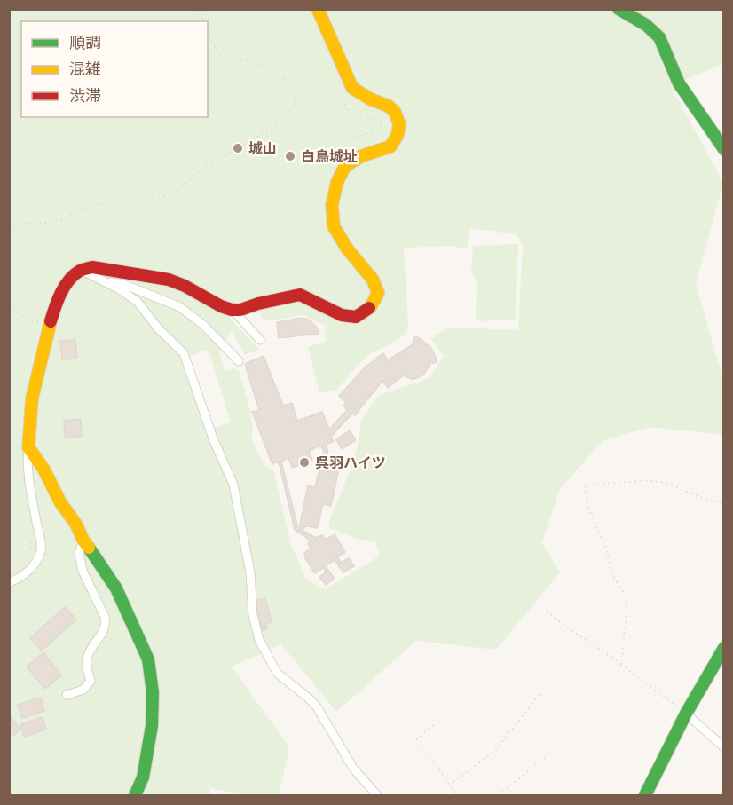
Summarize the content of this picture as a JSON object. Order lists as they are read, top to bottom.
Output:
{
  "places": ["城山", "白鳥城址", "呉羽ハイツ"],
  "legend": ["順調", "混雑", "渋滞"]
}
